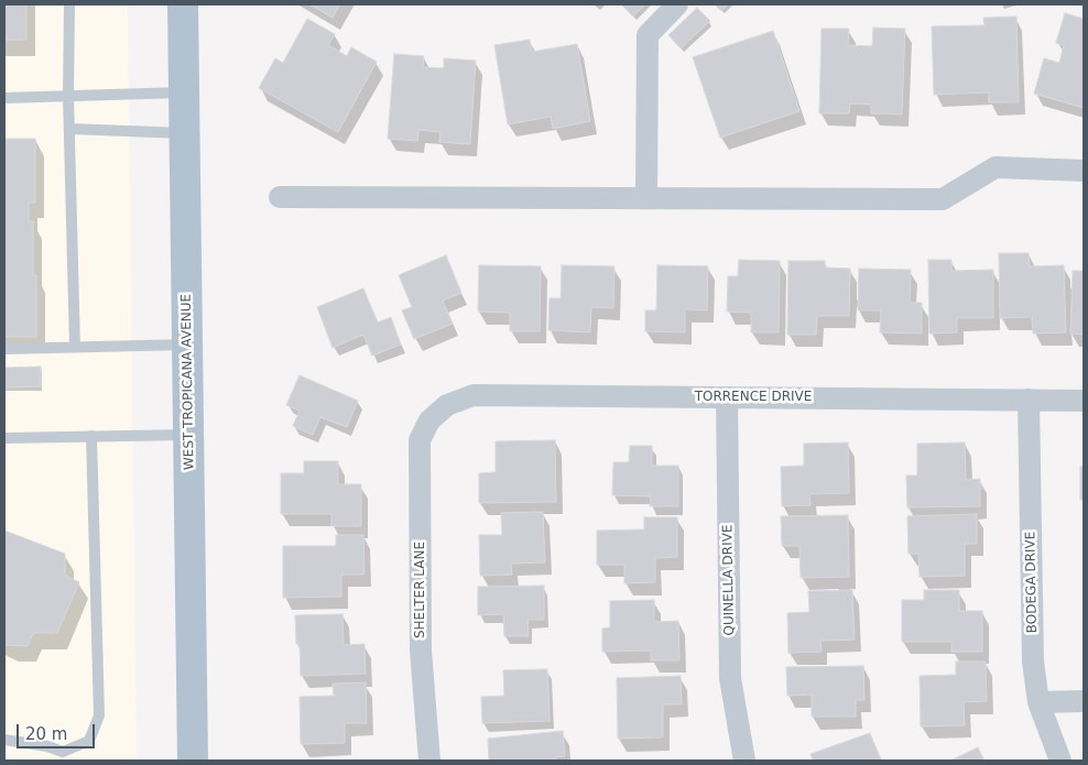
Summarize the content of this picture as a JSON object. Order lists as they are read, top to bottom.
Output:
{
  "streets": {
    "main road": ["WEST TROPICANA AVENUE"],
    "street": [
      "TORRENCE DRIVE",
      "QUINELLA DRIVE",
      "BODEGA DRIVE",
      "SHELTER LANE"
    ]
  },
  "crossings": [
    ["TORRENCE DRIVE", "QUINELLA DRIVE"],
    ["TORRENCE DRIVE", "BODEGA DRIVE"],
    ["TORRENCE DRIVE", "SHELTER LANE"]
  ],
  "scale_bar": "20 m"
}
